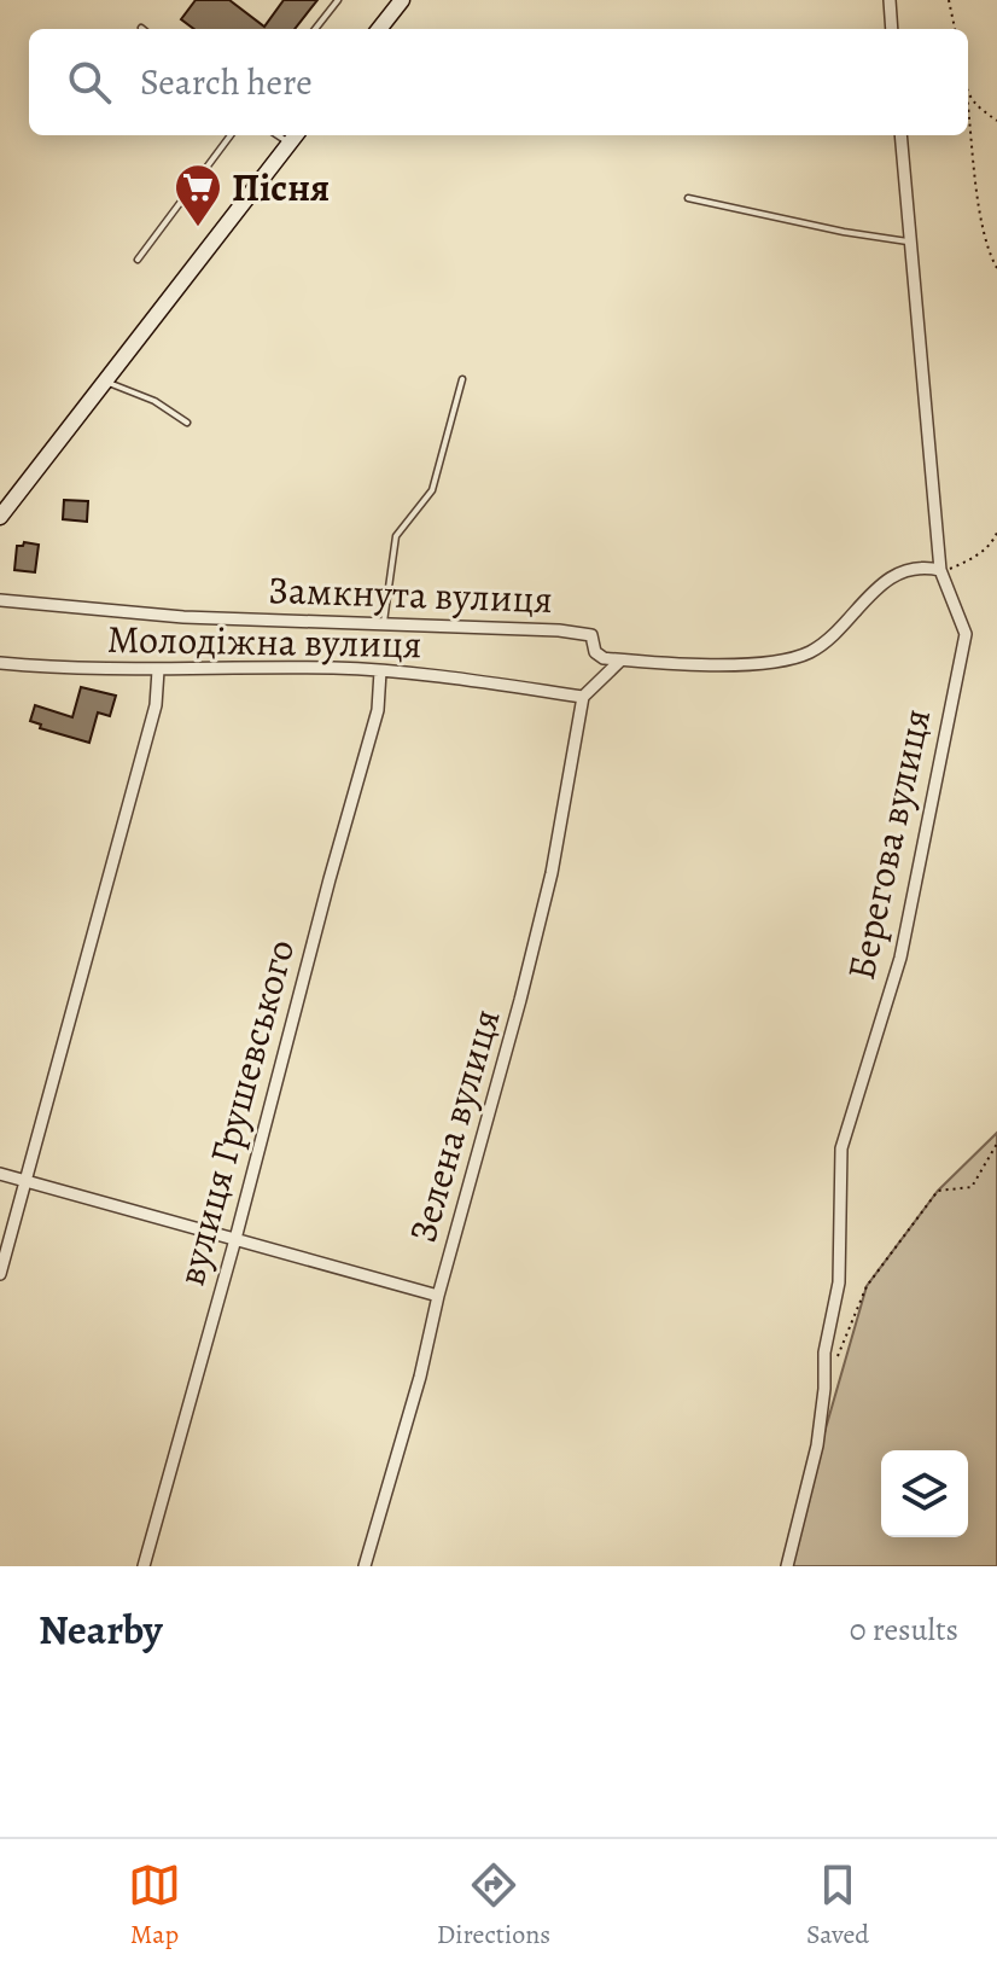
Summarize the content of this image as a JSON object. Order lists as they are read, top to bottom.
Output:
{
  "streets": {
    "street": [
      "Замкнута вулиця",
      "Молодіжна вулиця",
      "Берегова вулиця",
      "вулиця Грушевського",
      "Зелена вулиця"
    ]
  },
  "crossings": [
    ["Молодіжна вулиця", "вулиця Грушевського"],
    ["Молодіжна вулиця", "Зелена вулиця"]
  ],
  "places": {
    "supermarket": ["Пісня"]
  },
  "page": {
    "search": "Search here",
    "heading": ["Nearby", "0 results"],
    "nav": ["Map", "Directions", "Saved"]
  }
}
